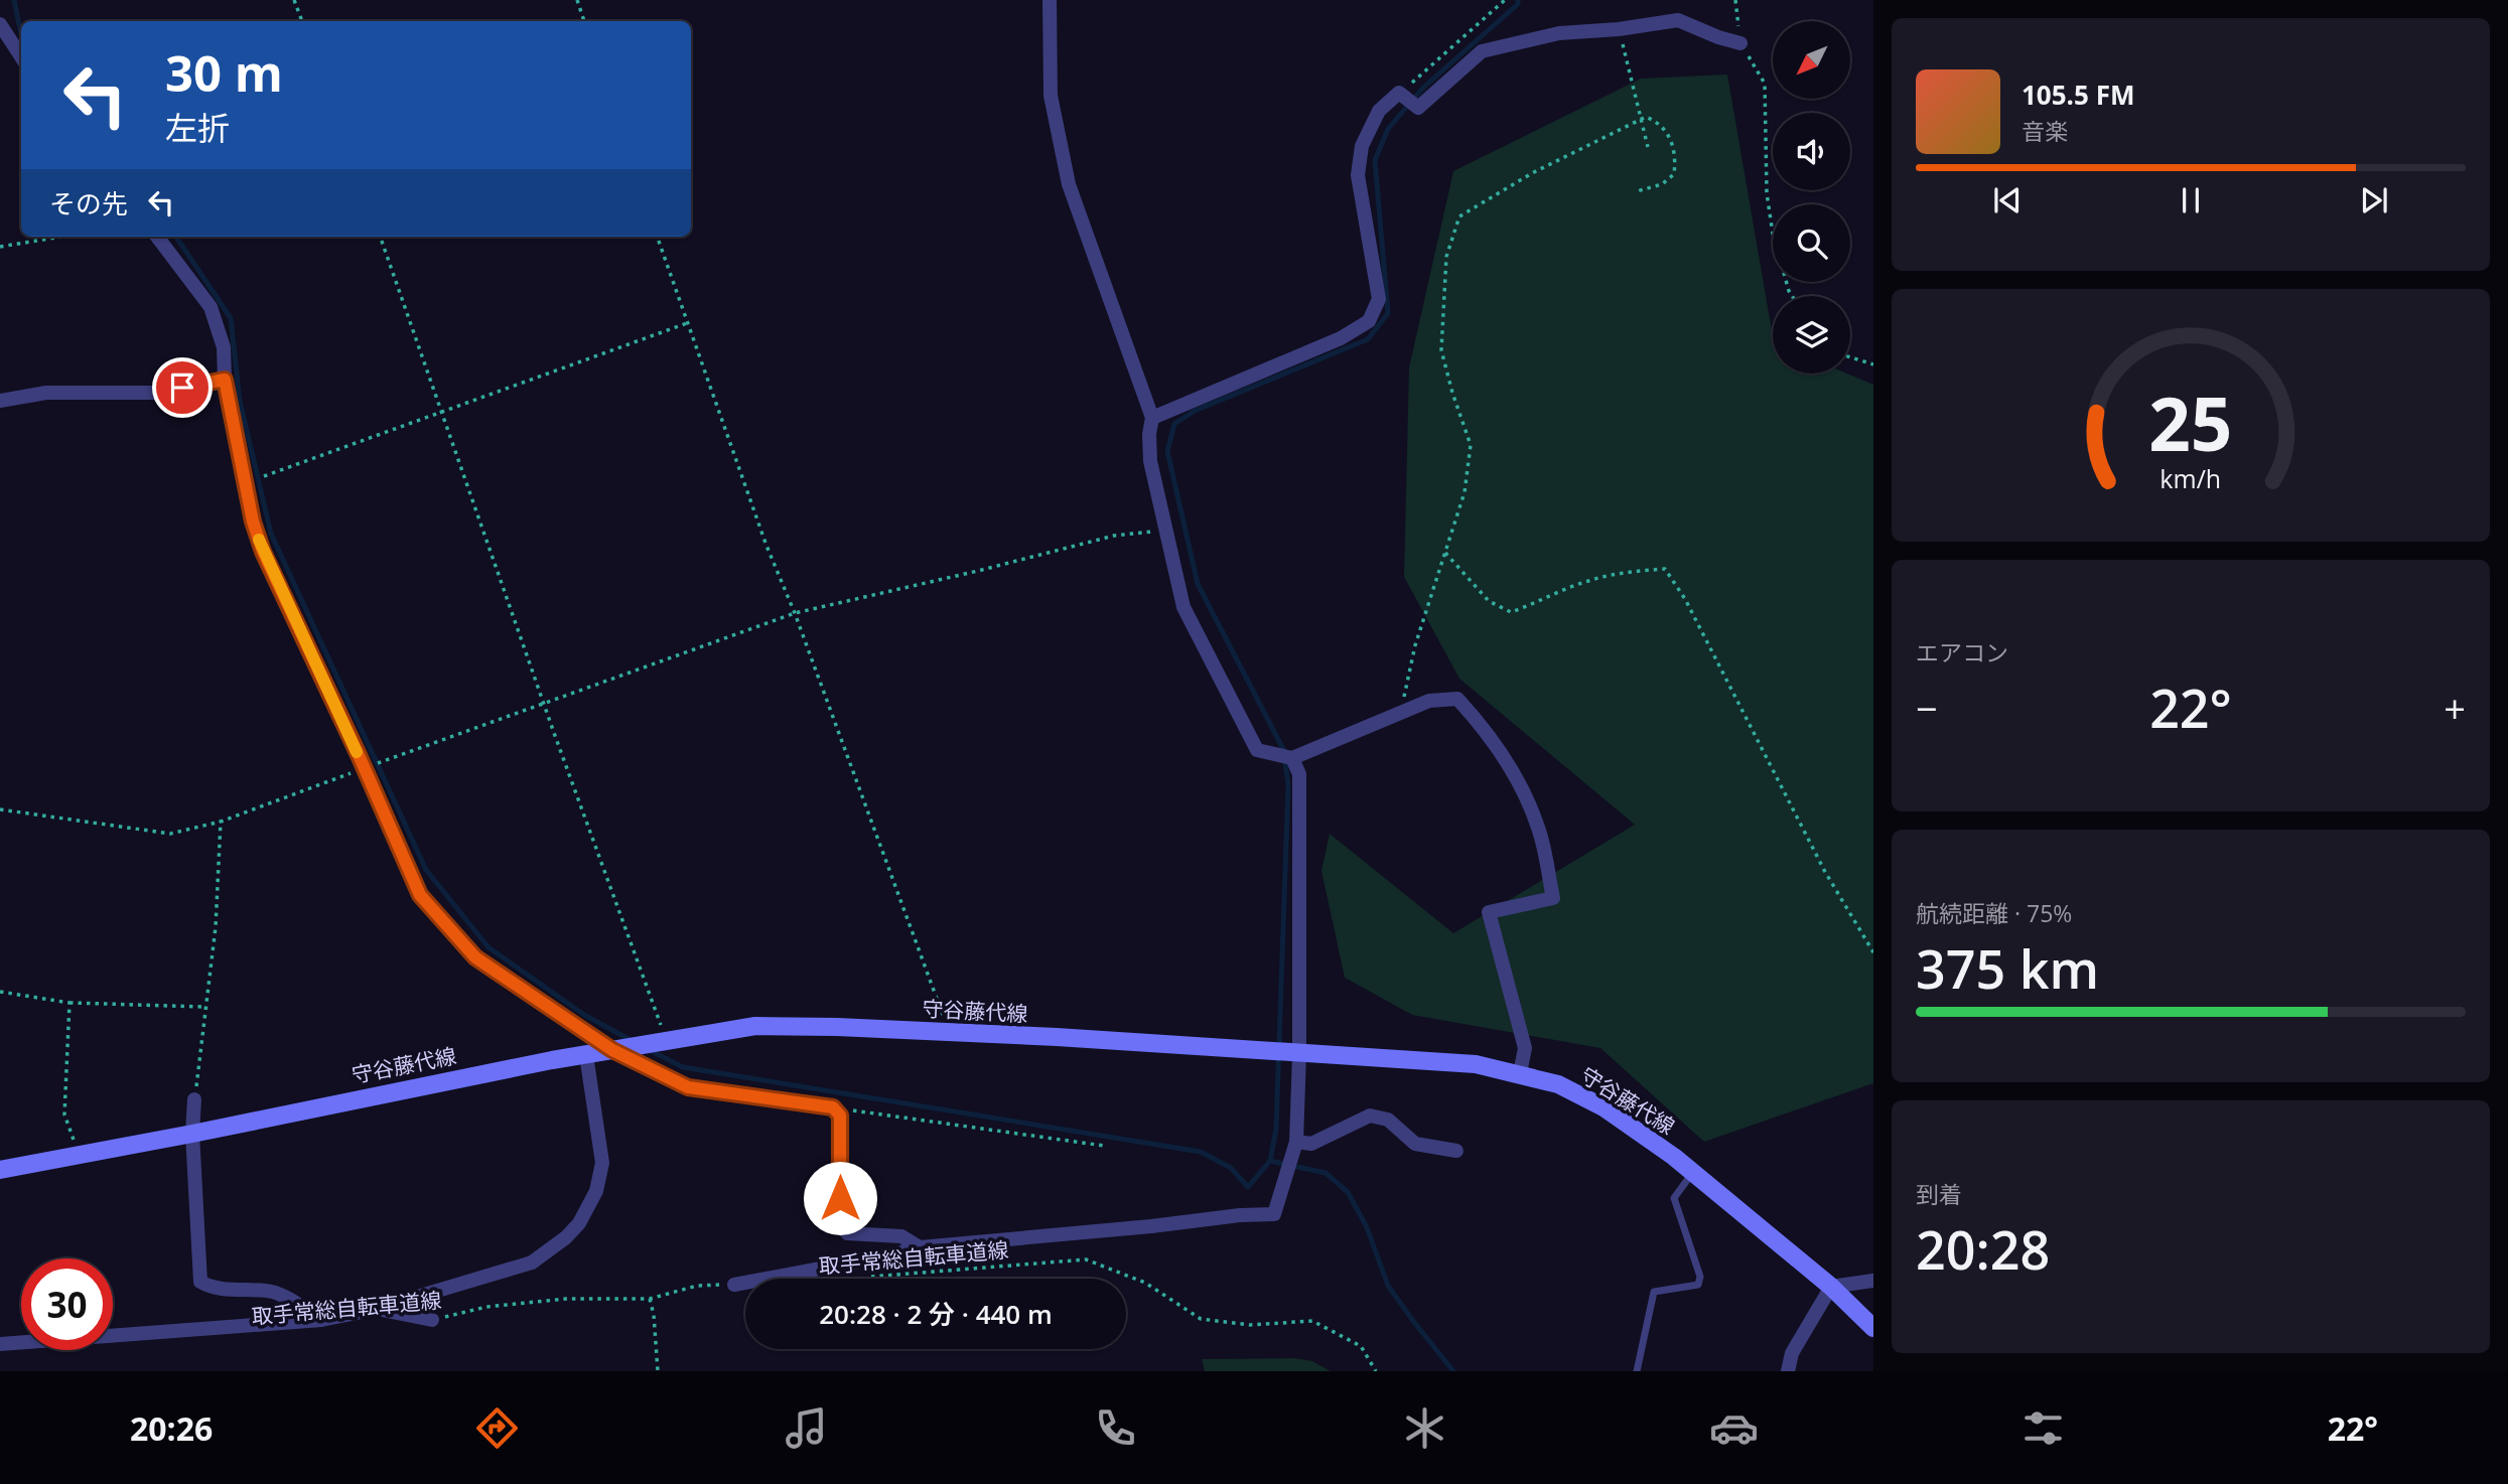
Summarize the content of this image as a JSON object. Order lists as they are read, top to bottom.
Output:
{
  "streets": {
    "main road": ["守谷藤代線"],
    "path": ["取手常総自転車道線"]
  },
  "north": "bottom left",
  "page": {
    "turn": ["30 m", "左折"],
    "song": ["105.5 FM", "音楽"],
    "then": "その先",
    "tile": [
      "エアコン",
      ["航続距離 · 75%", "375 km"],
      ["到着", "20:28"]
    ],
    "heat": ["−", "22°", "+"],
    "limit": "30",
    "trip": "20:28 · 2 分 · 440 m",
    "tabs": ["20:26", "22°"],
    "gauge": ["25", "km/h"]
  }
}
